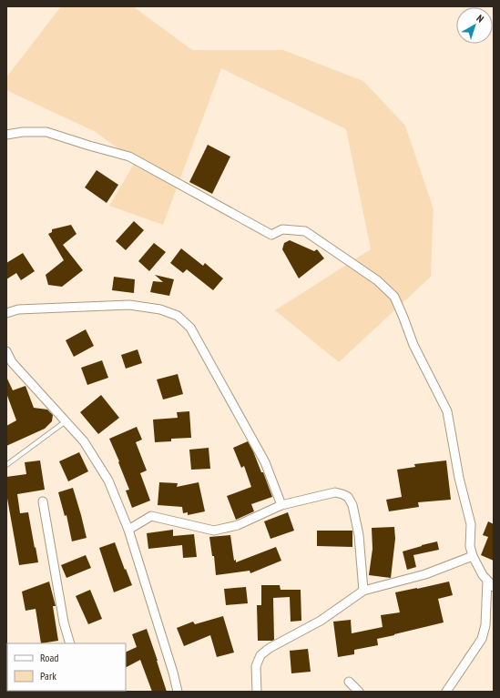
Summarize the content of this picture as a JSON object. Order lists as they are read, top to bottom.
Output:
{
  "legend": ["Road", "Park"],
  "north": "top right"
}
